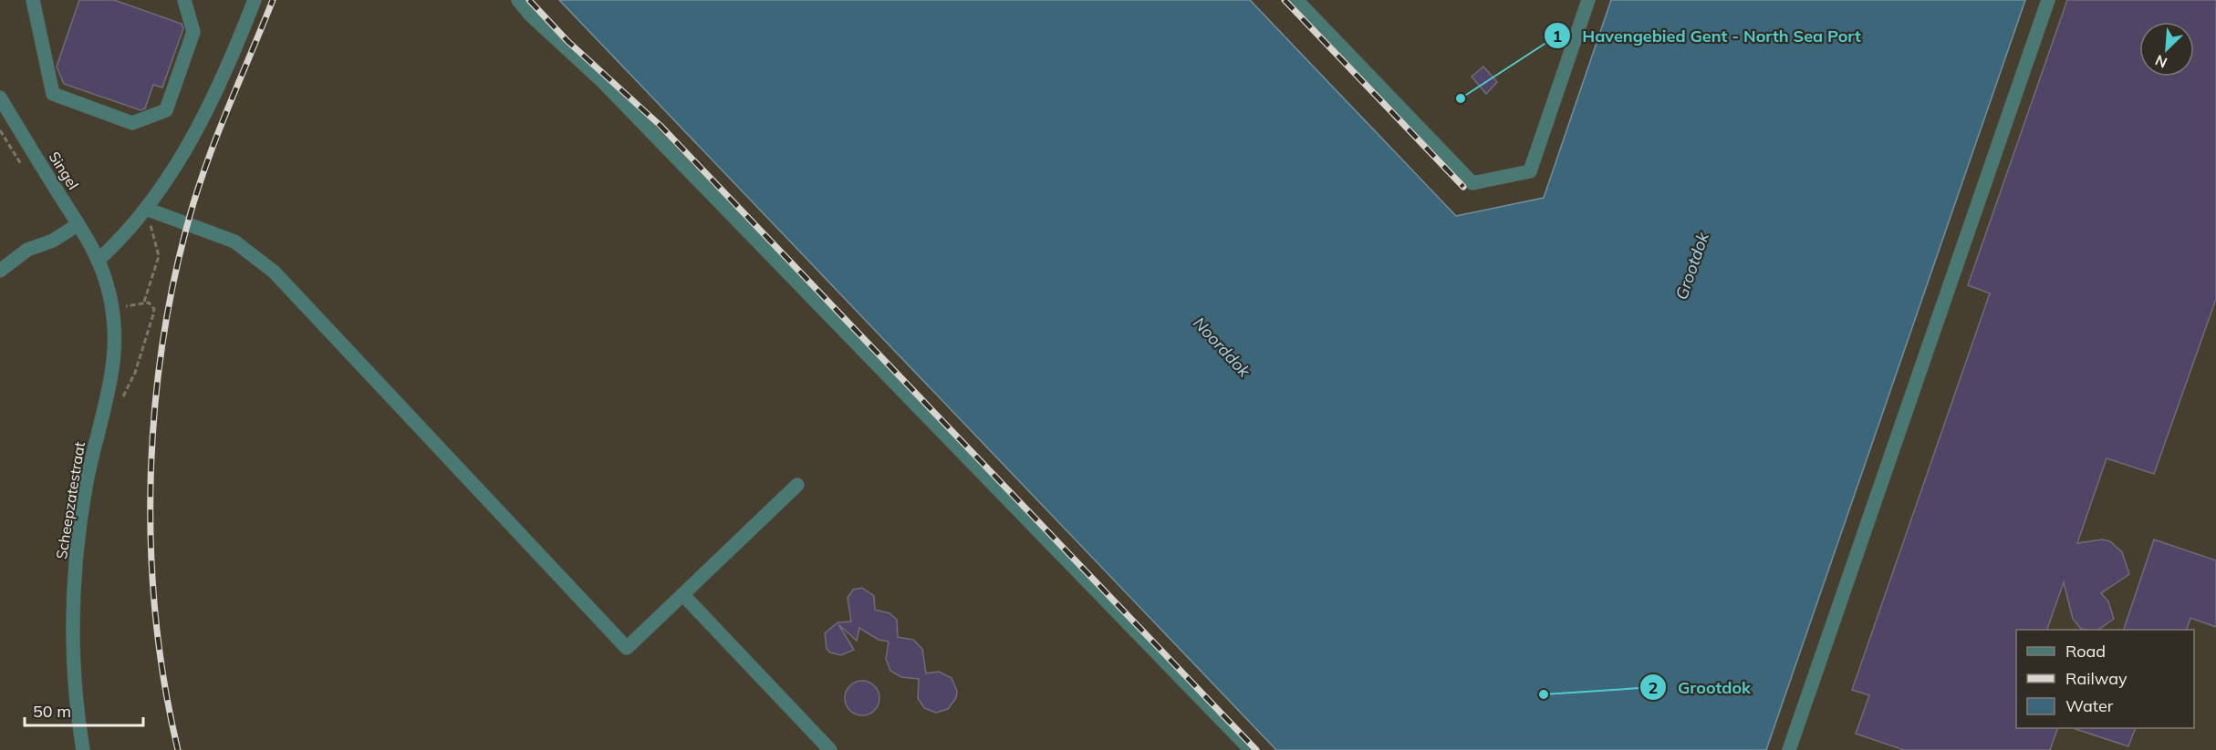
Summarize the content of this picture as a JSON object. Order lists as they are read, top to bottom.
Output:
{
  "streets": {
    "street": ["Singel", "Scheepzatestraat"]
  },
  "crossings": [
    ["Singel", "Scheepzatestraat"]
  ],
  "water": ["Grootdok", "Noorddok"],
  "places": ["Havengebied Gent - North Sea Port", "Grootdok"],
  "legend": ["Road", "Railway", "Water"],
  "scale_bar": "50 m",
  "north": "bottom left"
}
